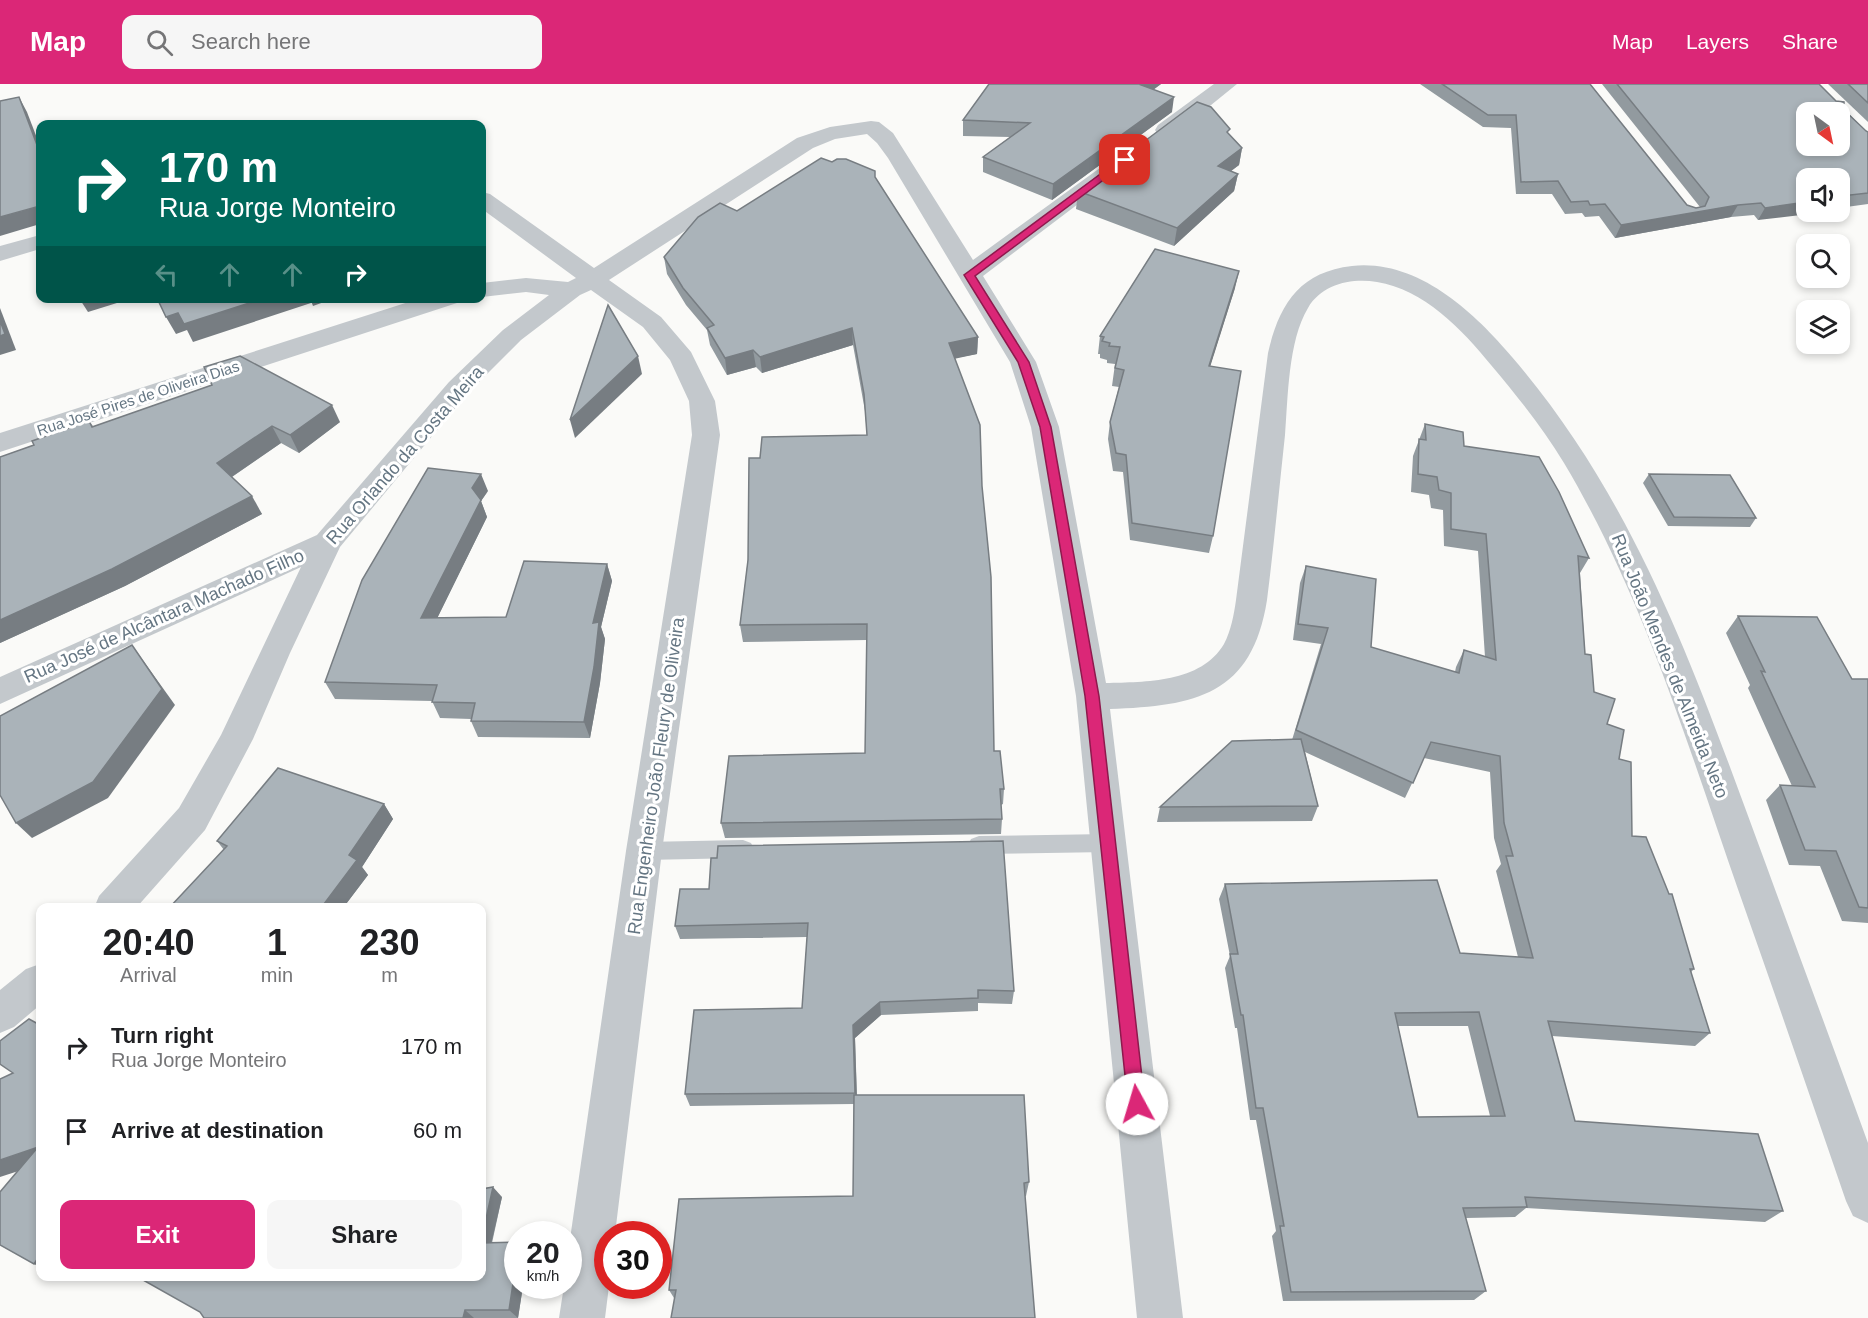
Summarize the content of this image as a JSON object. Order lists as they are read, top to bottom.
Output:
{
  "streets": {
    "street": [
      "Rua José Pires de Oliveira Dias",
      "Rua Orlando da Costa Meira",
      "Rua José de Alcântara Machado Filho",
      "Rua João Mendes de Almeida Neto",
      "Rua Engenheiro João Fleury de Oliveira"
    ]
  },
  "crossings": [
    ["Rua Orlando da Costa Meira", "Rua José de Alcântara Machado Filho"],
    ["Rua Orlando da Costa Meira", "Rua Engenheiro João Fleury de Oliveira"]
  ],
  "north": "bottom right",
  "page": {
    "header": "Map",
    "search": "Search here",
    "nav": ["Map", "Layers", "Share"],
    "turn": ["170 m", "Rua Jorge Monteiro"],
    "eta": [
      "20:40",
      "Arrival",
      "1",
      "min",
      "230",
      "m"
    ],
    "list": [
      {
        "name": "Turn right",
        "note": "Rua Jorge Monteiro",
        "value": "170 m"
      },
      {
        "name": "Arrive at destination",
        "value": "60 m"
      }
    ],
    "buttons": ["Exit", "Share"],
    "speed": "20 km/h",
    "limit": "30"
  }
}
